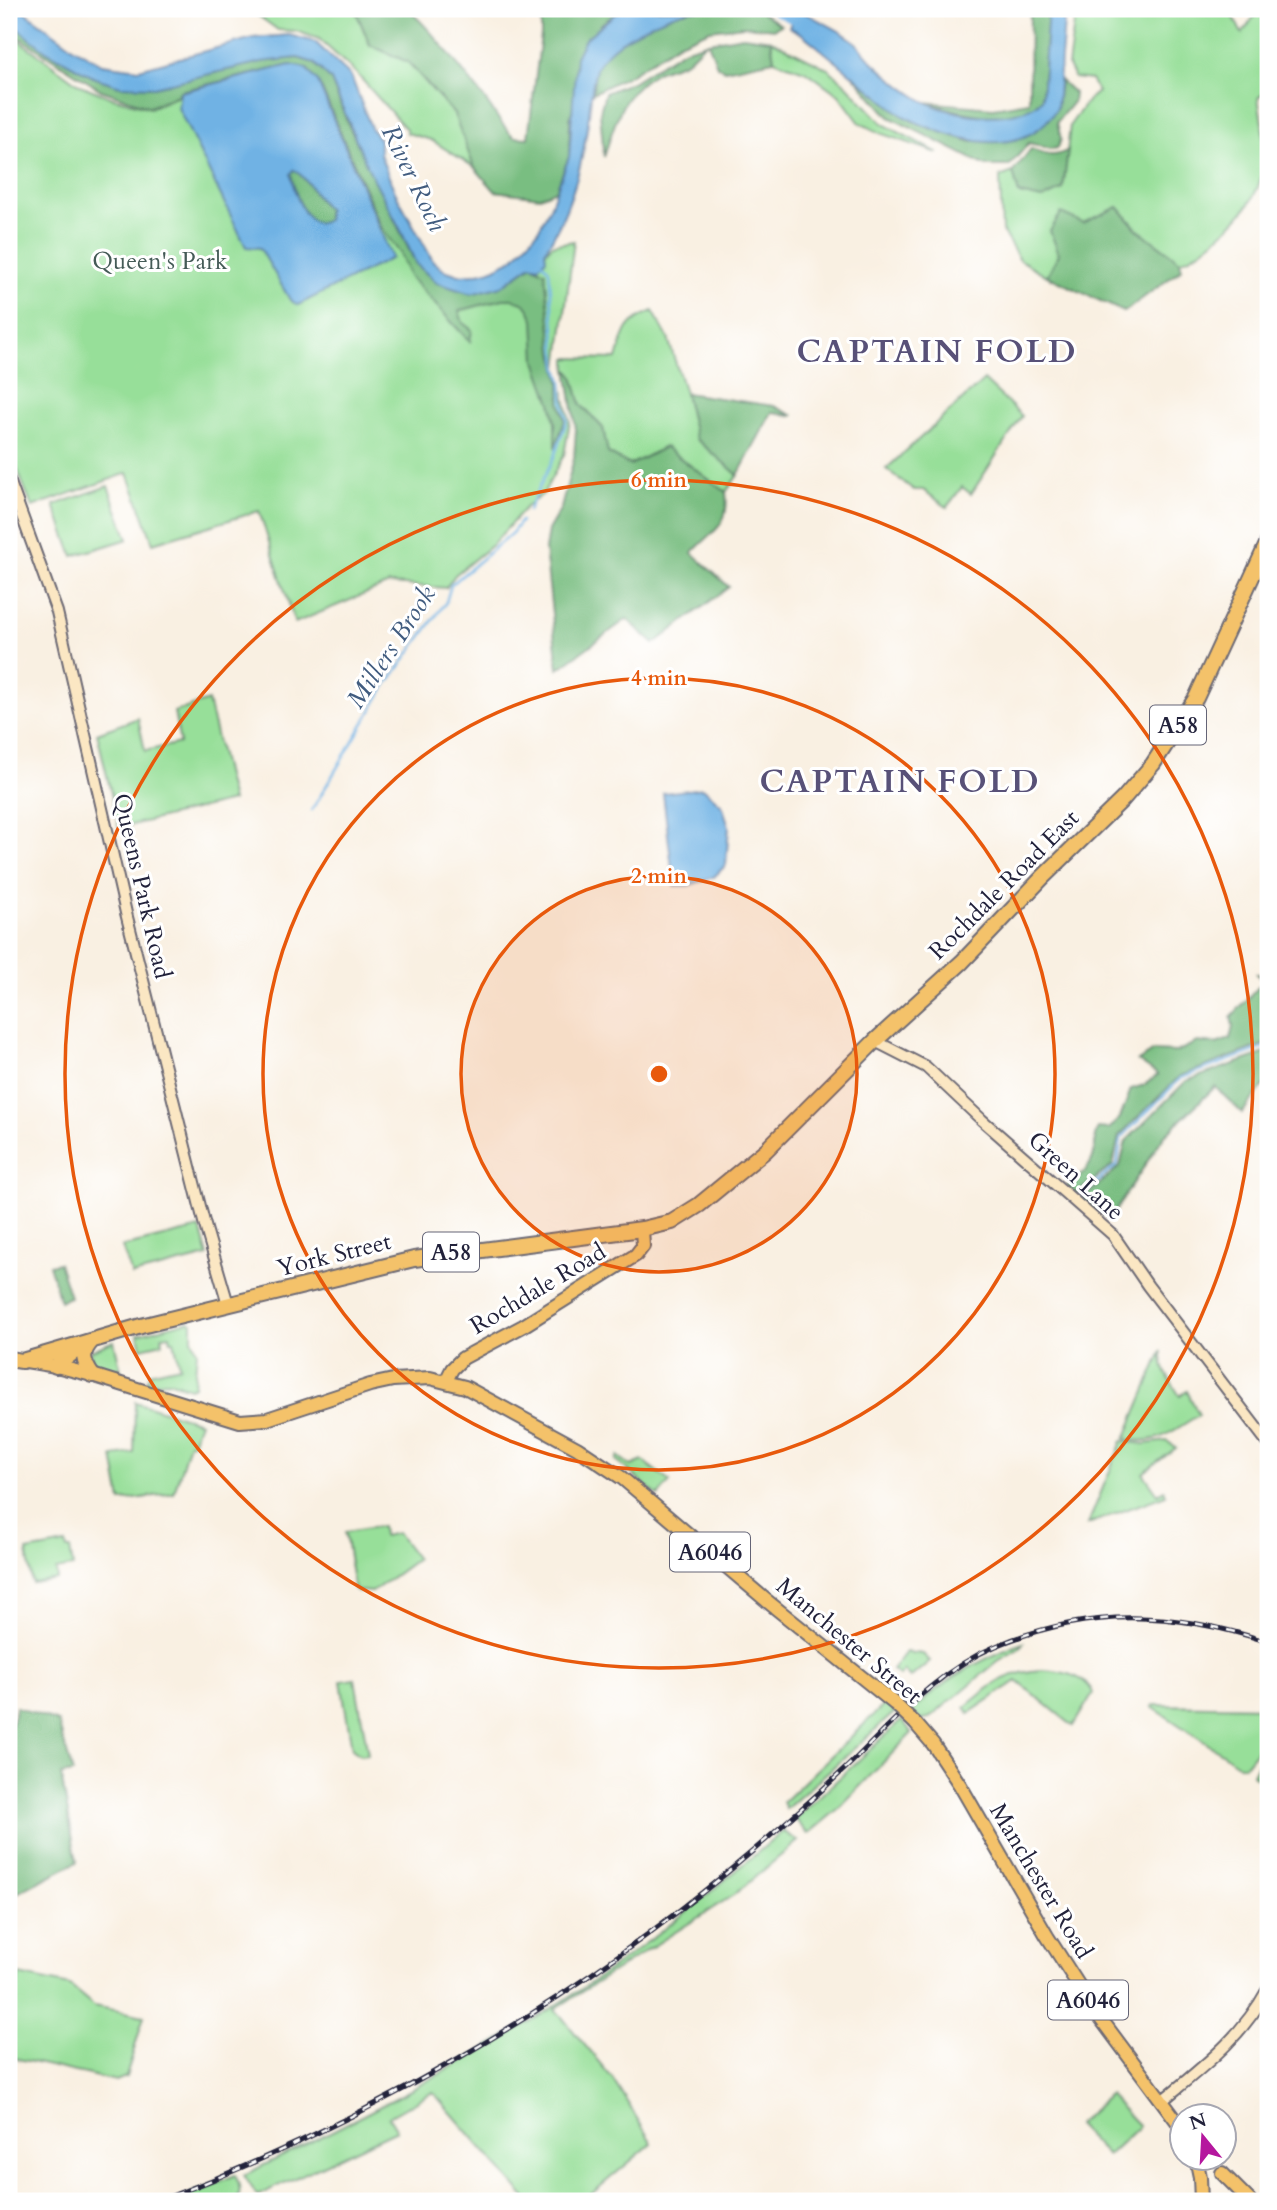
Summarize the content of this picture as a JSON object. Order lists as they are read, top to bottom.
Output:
{
  "streets": {
    "highway": ["A58", "Rochdale Road East", "York Street"],
    "main road": [
      "Rochdale Road",
      "A6046",
      "Manchester Street",
      "Manchester Road"
    ],
    "street": ["Queens Park Road", "Green Lane"]
  },
  "crossings": [
    ["Rochdale Road East", "Green Lane"],
    ["Rochdale Road East", "York Street"],
    ["Queens Park Road", "York Street"],
    ["York Street", "Rochdale Road"],
    ["York Street", "A6046"],
    ["Rochdale Road", "A6046"],
    ["Rochdale Road", "Manchester Street"],
    ["A6046", "Manchester Street"],
    ["Manchester Street", "Manchester Road"]
  ],
  "districts": ["CAPTAIN FOLD", "CAPTAIN FOLD"],
  "water": ["River Roch", "Millers Brook"],
  "parks": ["Queen's Park"],
  "north": "top",
  "rings": ["6 min", "4 min", "2 min"]
}
